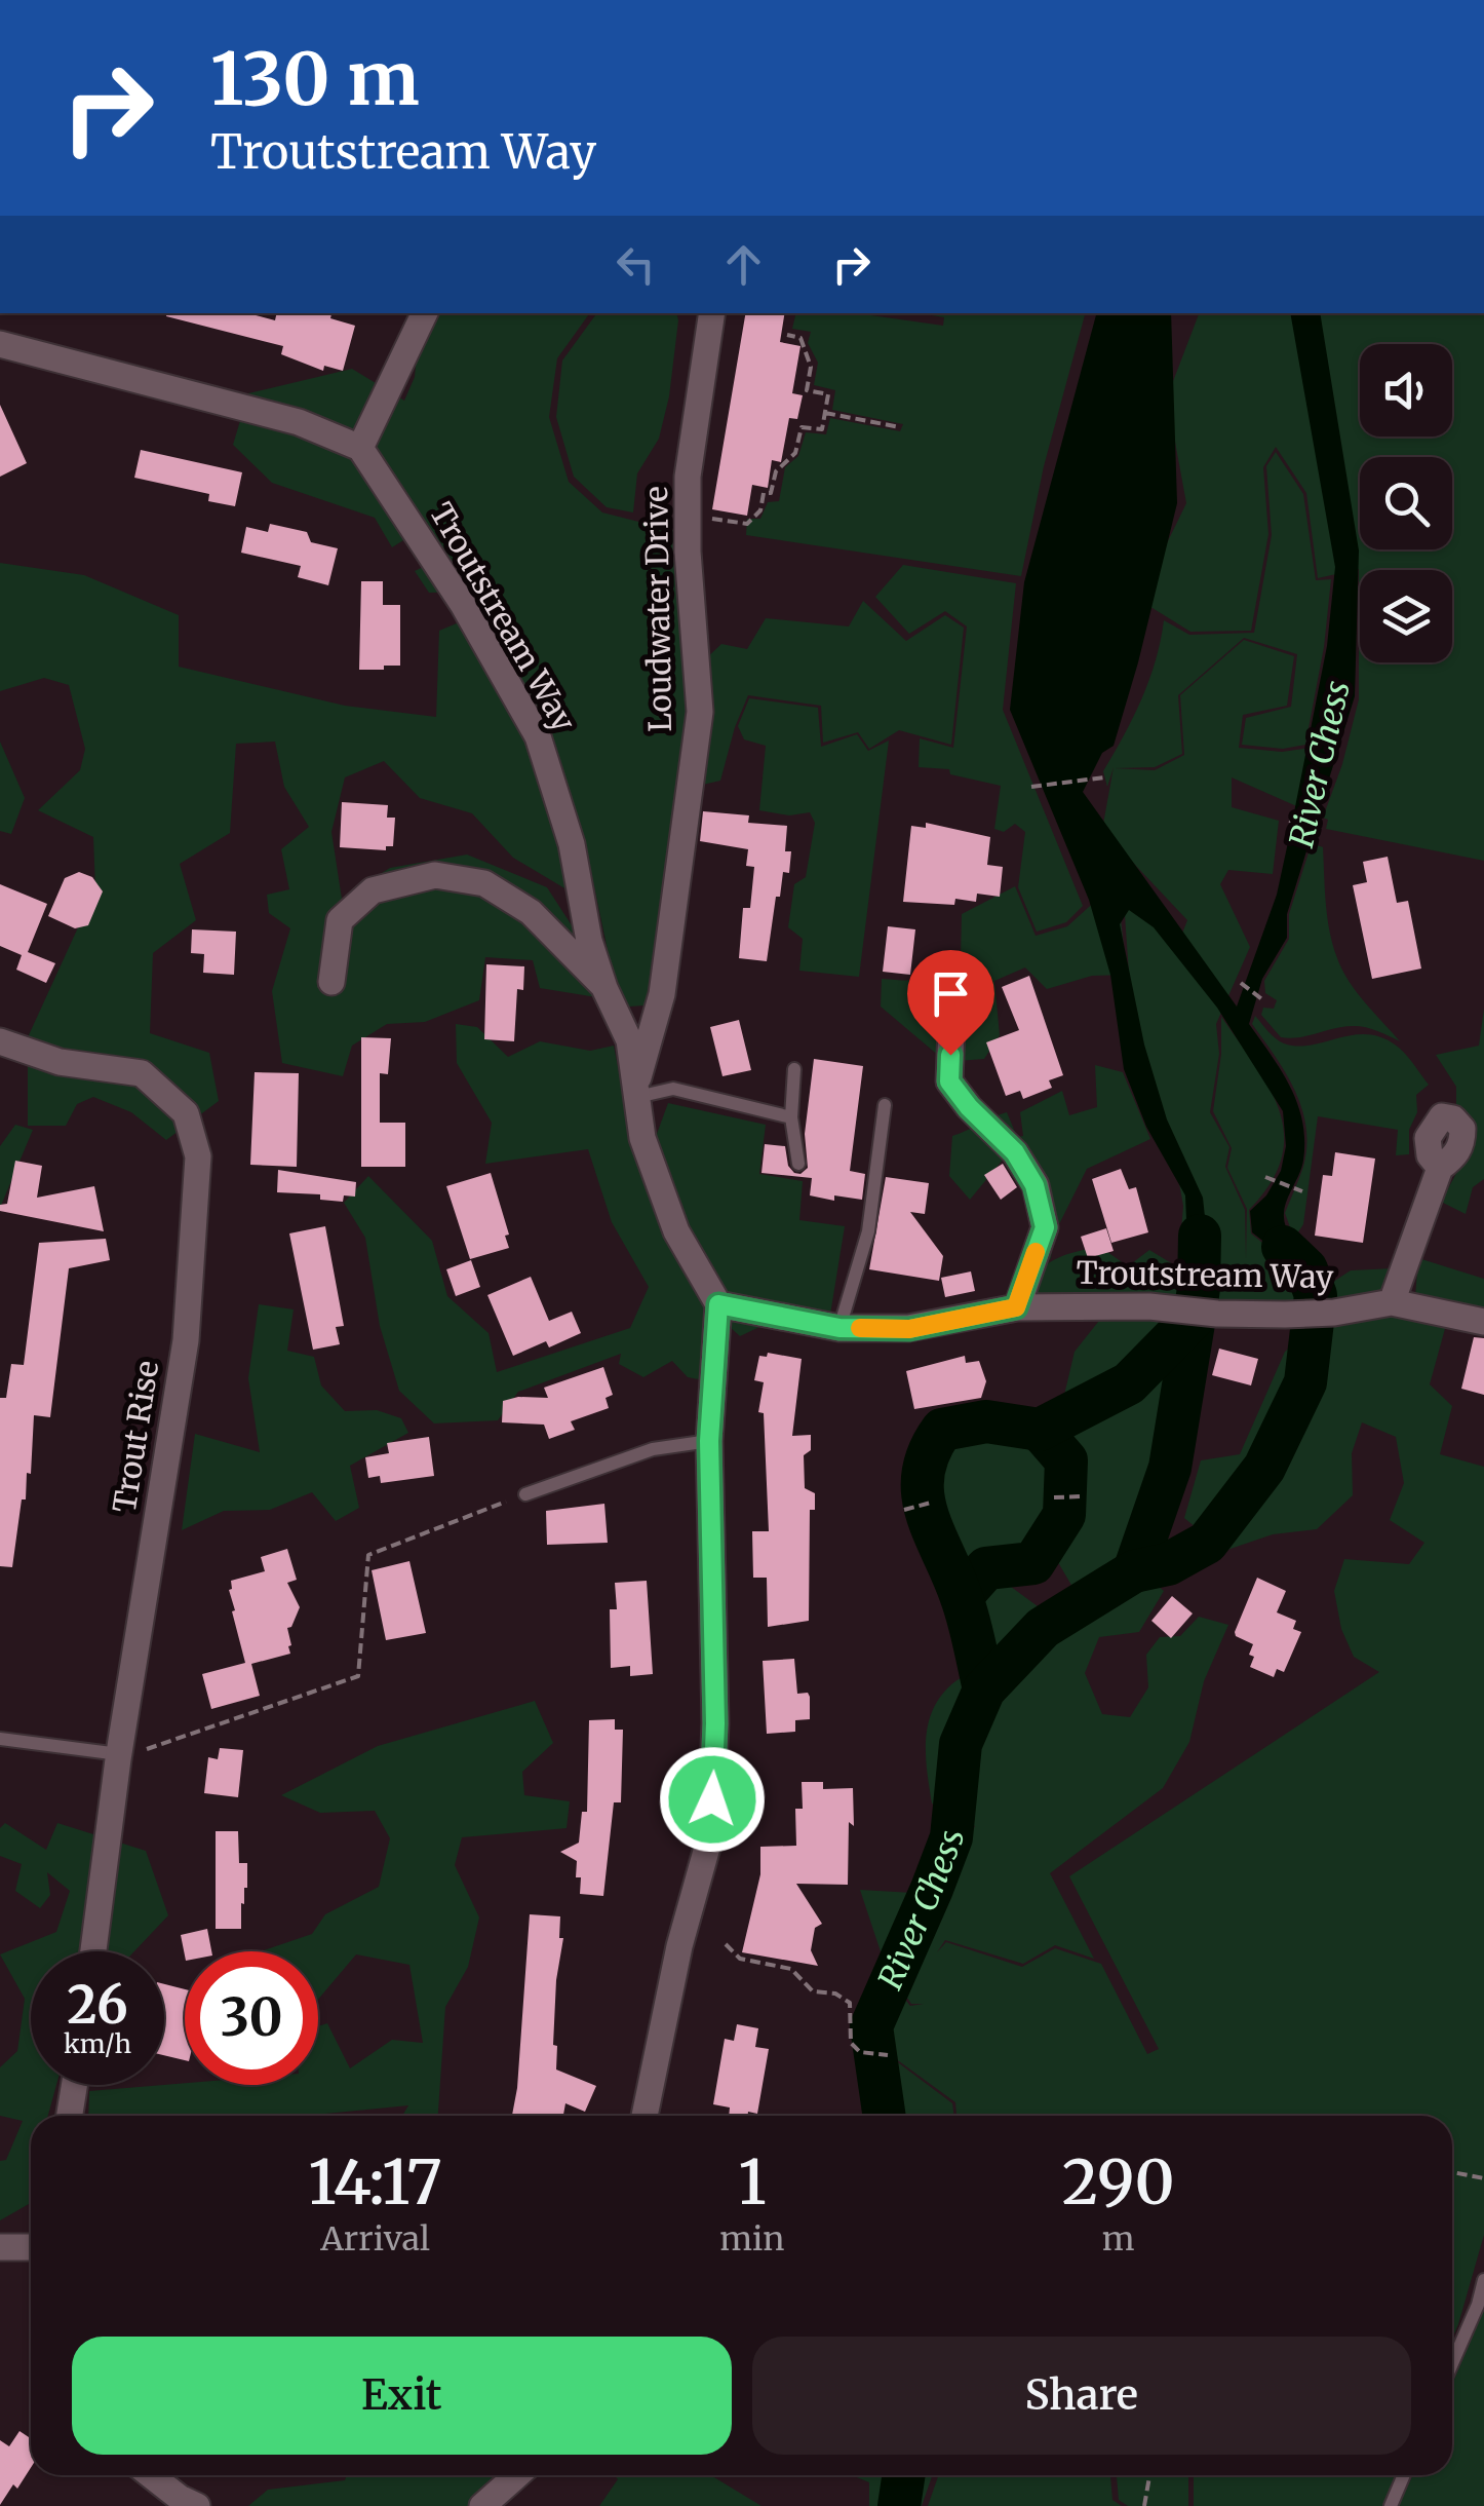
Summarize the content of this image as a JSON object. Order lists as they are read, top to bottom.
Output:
{
  "streets": {
    "street": ["Loudwater Drive", "Troutstream Way", "Trout Rise"]
  },
  "crossings": [
    ["Loudwater Drive", "Troutstream Way"]
  ],
  "water": ["River Chess"],
  "page": {
    "turn": ["130 m", "Troutstream Way"],
    "speed": "26 km/h",
    "limit": "30",
    "eta": [
      "14:17",
      "Arrival",
      "1",
      "min",
      "290",
      "m"
    ],
    "buttons": ["Exit", "Share"]
  }
}
